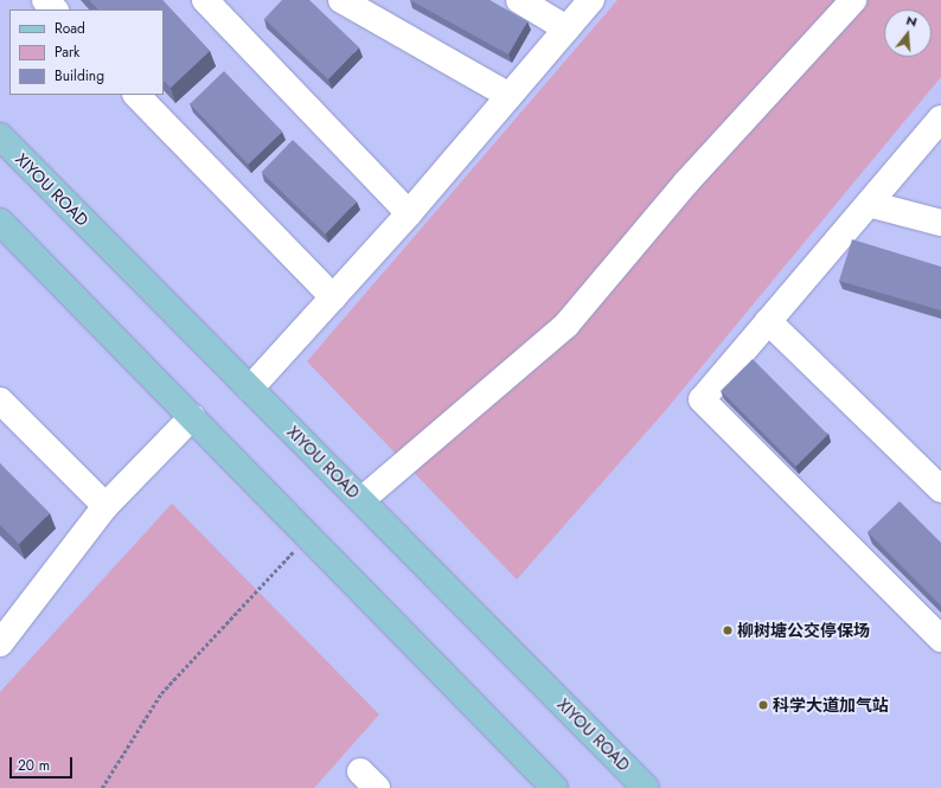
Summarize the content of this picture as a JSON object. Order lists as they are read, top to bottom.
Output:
{
  "streets": {
    "main road": ["XIYOU ROAD"]
  },
  "places": ["柳树塘公交停保场", "科学大道加气站"],
  "legend": ["Road", "Park", "Building"],
  "scale_bar": "20 m",
  "north": "top"
}
